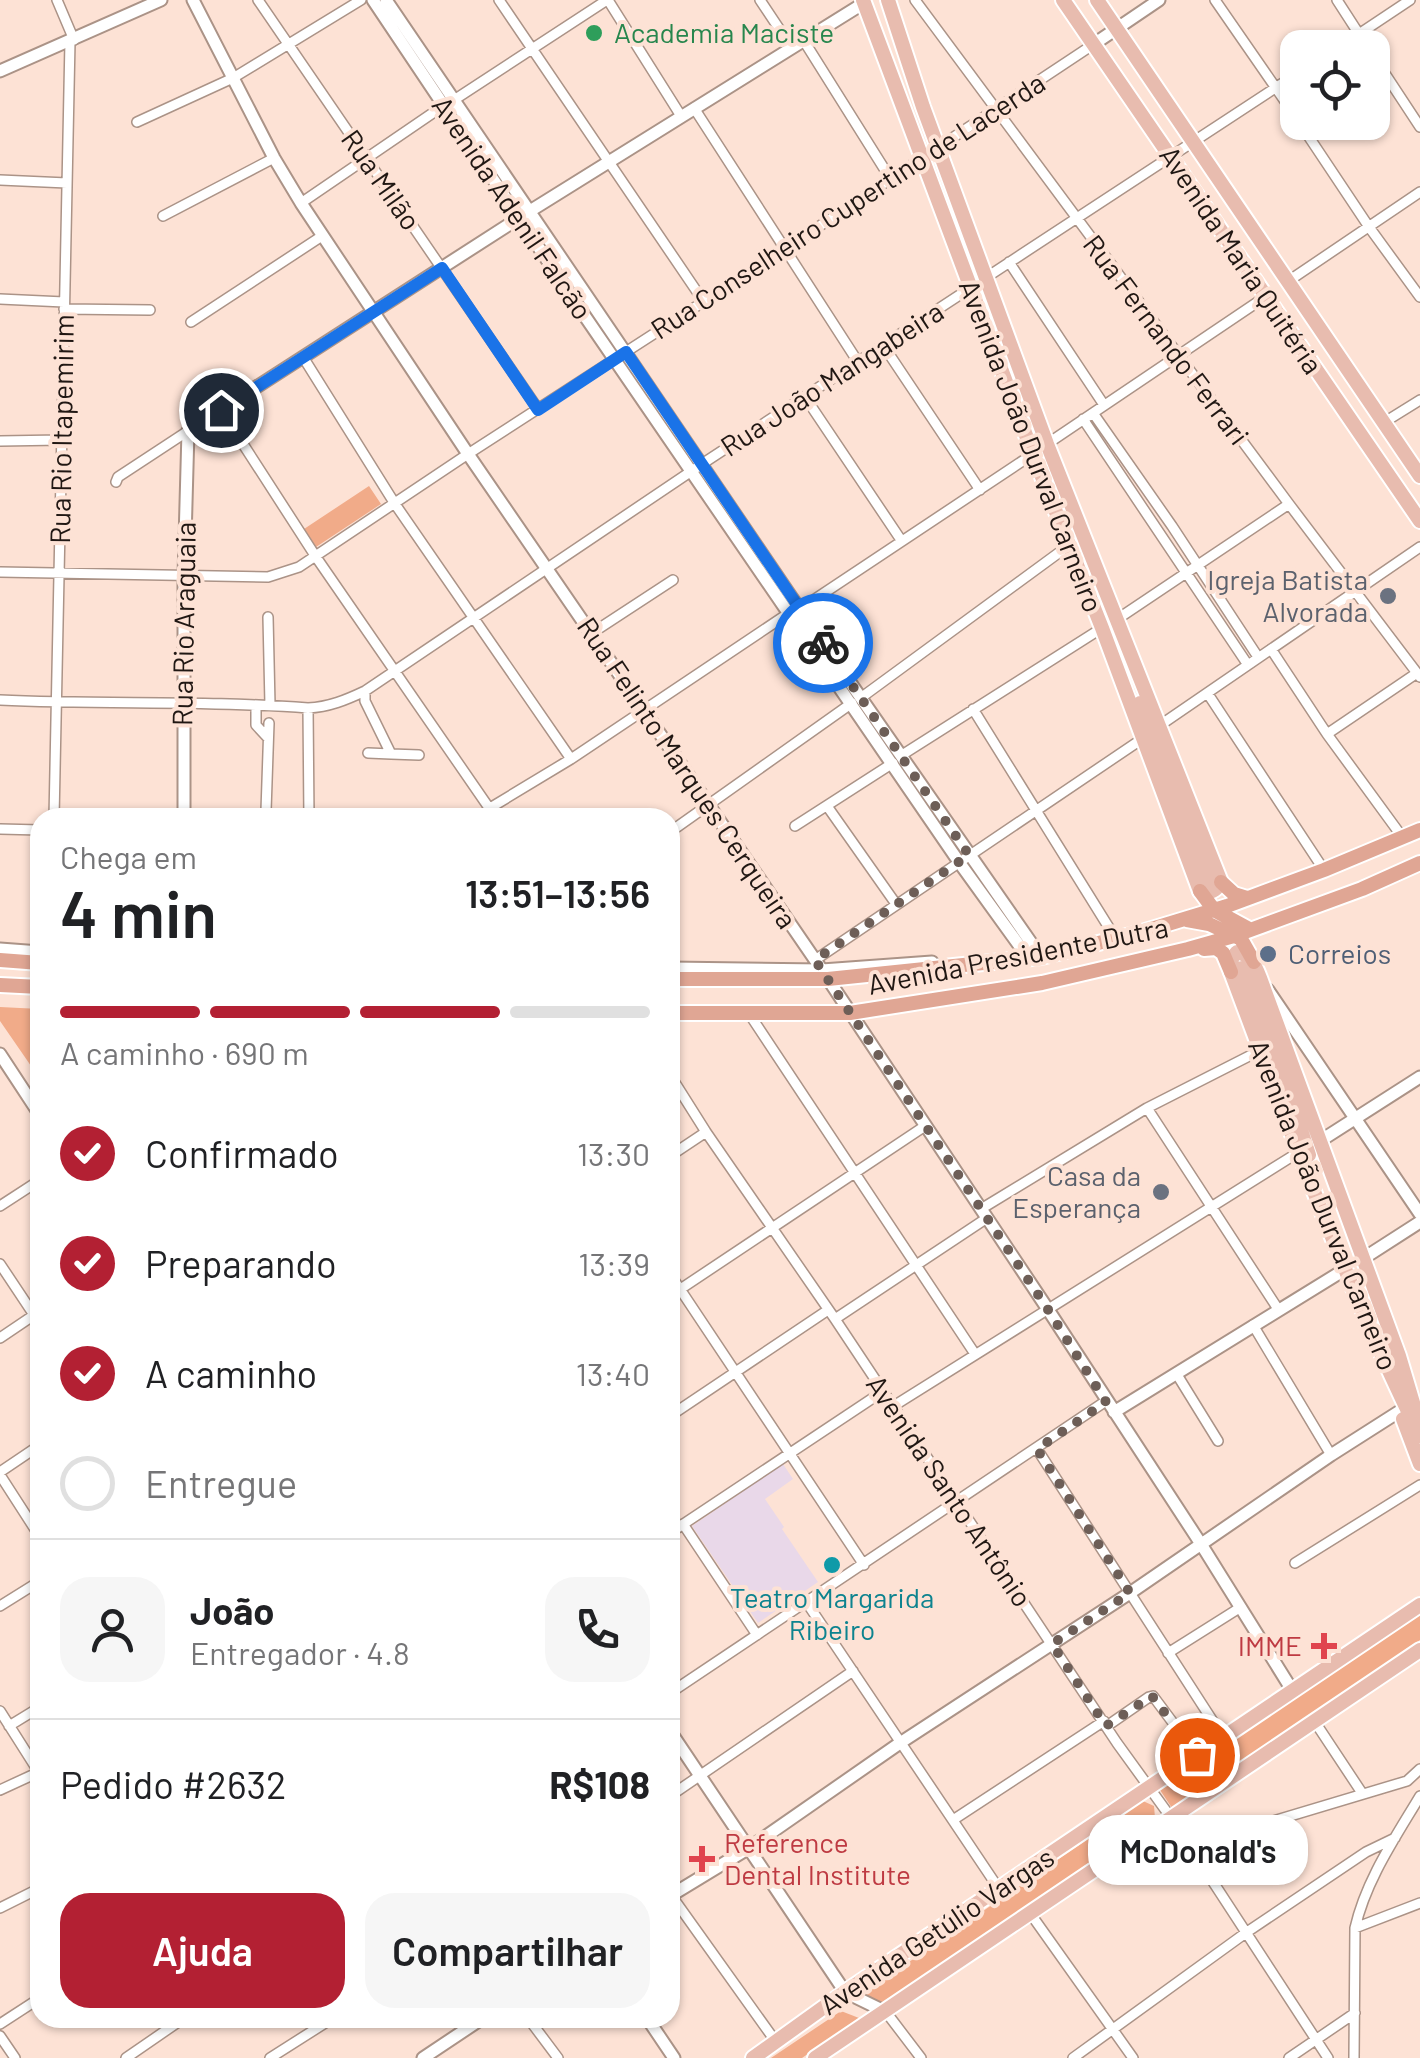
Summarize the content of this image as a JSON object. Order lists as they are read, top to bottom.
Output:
{
  "streets": {
    "highway": ["Avenida Presidente Dutra"],
    "main road": ["Avenida Maria Quitéria", "Avenida João Durval Carneiro", "Avenida Getúlio Vargas"],
    "street": [
      "Rua Milão",
      "Rua Conselheiro Cupertino de Lacerda",
      "Avenida Adenil Falcão",
      "Rua Fernando Ferrari",
      "Rua João Mangabeira",
      "Rua Rio Itapemirim",
      "Rua Rio Araguaia",
      "Rua Felinto Marques Cerqueira",
      "Avenida Santo Antônio"
    ]
  },
  "crossings": [
    ["Rua Milão", "Rua Conselheiro Cupertino de Lacerda"],
    ["Rua Conselheiro Cupertino de Lacerda", "Avenida Adenil Falcão"],
    ["Rua Conselheiro Cupertino de Lacerda", "Avenida Maria Quitéria"],
    ["Rua Conselheiro Cupertino de Lacerda", "Rua Fernando Ferrari"],
    ["Rua Conselheiro Cupertino de Lacerda", "Rua Rio Itapemirim"],
    ["Rua Conselheiro Cupertino de Lacerda", "Avenida João Durval Carneiro"],
    ["Rua Conselheiro Cupertino de Lacerda", "Rua Rio Araguaia"],
    ["Rua Conselheiro Cupertino de Lacerda", "Rua Felinto Marques Cerqueira"],
    ["Avenida Adenil Falcão", "Rua João Mangabeira"],
    ["Avenida Adenil Falcão", "Avenida Presidente Dutra"],
    ["Avenida Maria Quitéria", "Rua João Mangabeira"],
    ["Rua Fernando Ferrari", "Rua João Mangabeira"],
    ["Rua João Mangabeira", "Rua Rio Itapemirim"],
    ["Rua João Mangabeira", "Avenida João Durval Carneiro"],
    ["Rua João Mangabeira", "Rua Rio Araguaia"],
    ["Rua João Mangabeira", "Rua Felinto Marques Cerqueira"],
    ["Rua Felinto Marques Cerqueira", "Avenida Presidente Dutra"],
    ["Rua Felinto Marques Cerqueira", "Avenida Getúlio Vargas"],
    ["Avenida Santo Antônio", "Avenida Getúlio Vargas"]
  ],
  "places": {
    "other": [
      "Academia Maciste",
      "Igreja Batista Alvorada",
      "Correios",
      "Casa da Esperança",
      "Teatro Margarida Ribeiro",
      "McDonald's"
    ],
    "health": ["IMME", "Reference Dental Institute"]
  },
  "page": {
    "heading": ["4 min", "Chega em", "13:51–13:56"],
    "panel": [
      "João",
      "Entregador · 4.8",
      "Pedido #2632",
      "R$108"
    ],
    "bar": "A caminho · 690 m",
    "list": [
      ["Confirmado", "13:30"],
      ["Preparando", "13:39"],
      ["A caminho", "13:40"],
      "Entregue"
    ],
    "bubble": "McDonald's",
    "buttons": ["Ajuda", "Compartilhar"]
  }
}
